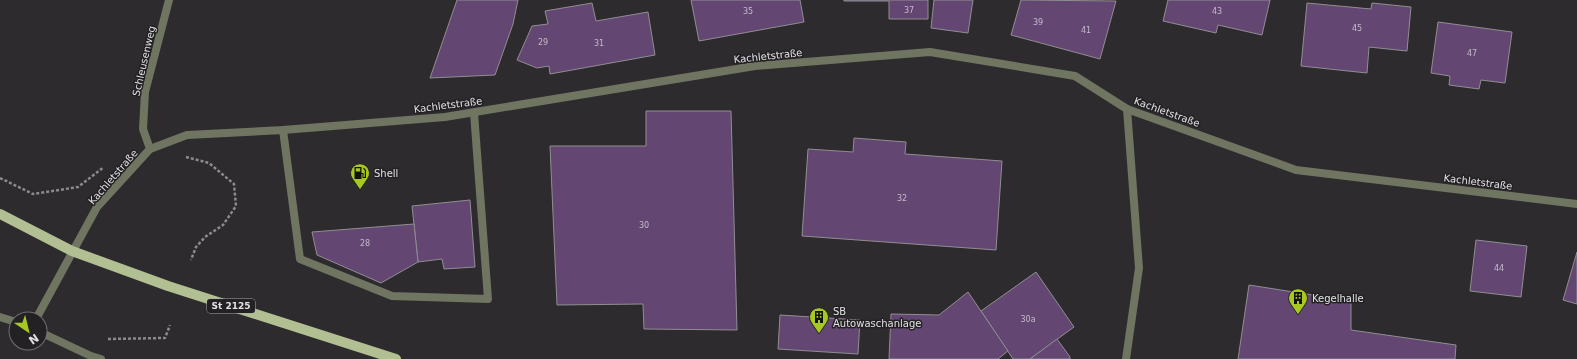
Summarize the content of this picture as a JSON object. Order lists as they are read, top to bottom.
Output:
{
  "streets": {
    "main road": ["St 2125"],
    "street": ["Kachletstraße", "Schleusenweg"]
  },
  "crossings": [
    ["Kachletstraße", "Schleusenweg"],
    ["Kachletstraße", "St 2125"]
  ],
  "places": {
    "fuel station": ["Shell"],
    "building": ["Kegelhalle", "SB Autowaschanlage"]
  },
  "house_numbers": [
    "37",
    "35",
    "43",
    "39",
    "45",
    "41",
    "29",
    "31",
    "47",
    "32",
    "30",
    "28",
    "44",
    "30a"
  ],
  "north": "bottom right"
}
